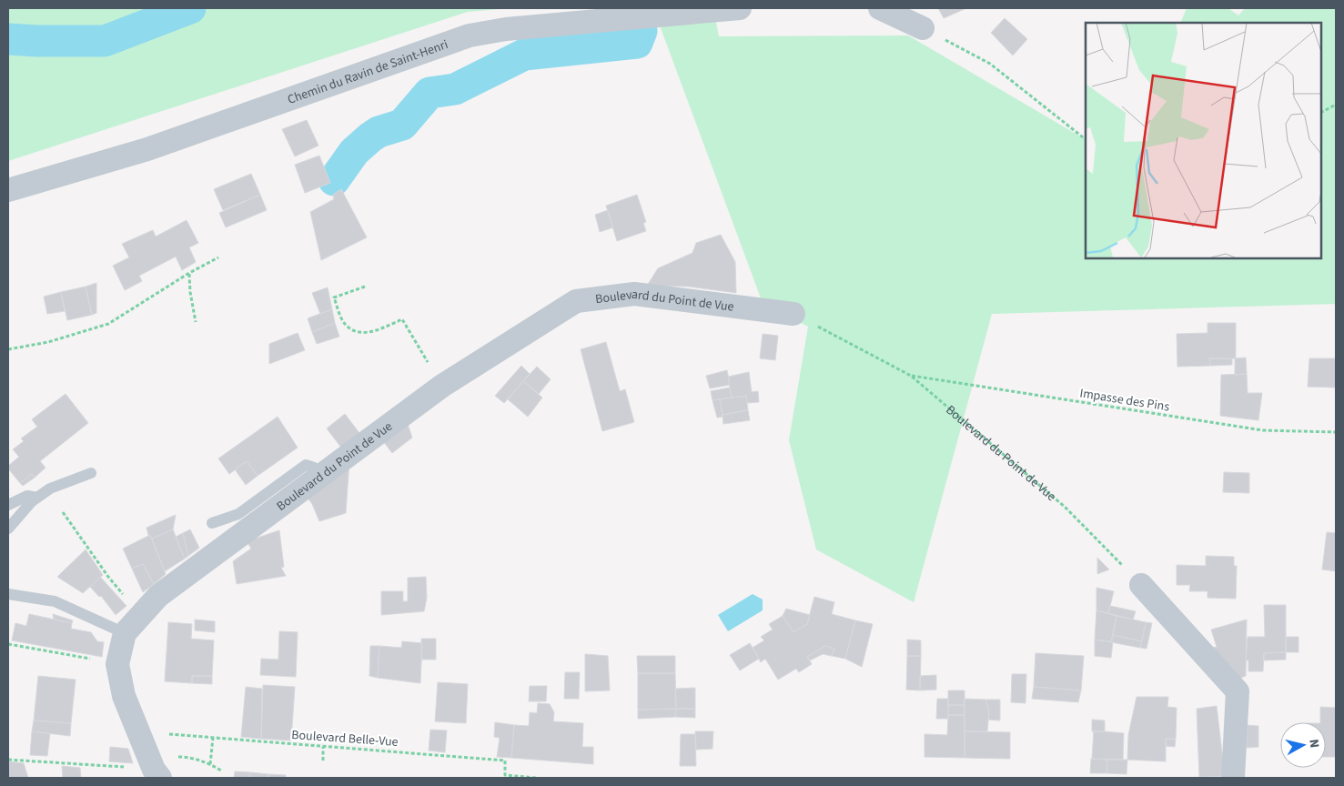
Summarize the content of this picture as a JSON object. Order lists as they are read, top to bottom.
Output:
{
  "streets": {
    "street": ["Chemin du Ravin de Saint-Henri", "Boulevard du Point de Vue"],
    "path": ["Impasse des Pins", "Boulevard Belle-Vue"]
  },
  "crossings": [
    ["Boulevard du Point de Vue", "Impasse des Pins"],
    ["Boulevard du Point de Vue", "Boulevard Belle-Vue"]
  ],
  "north": "right"
}
